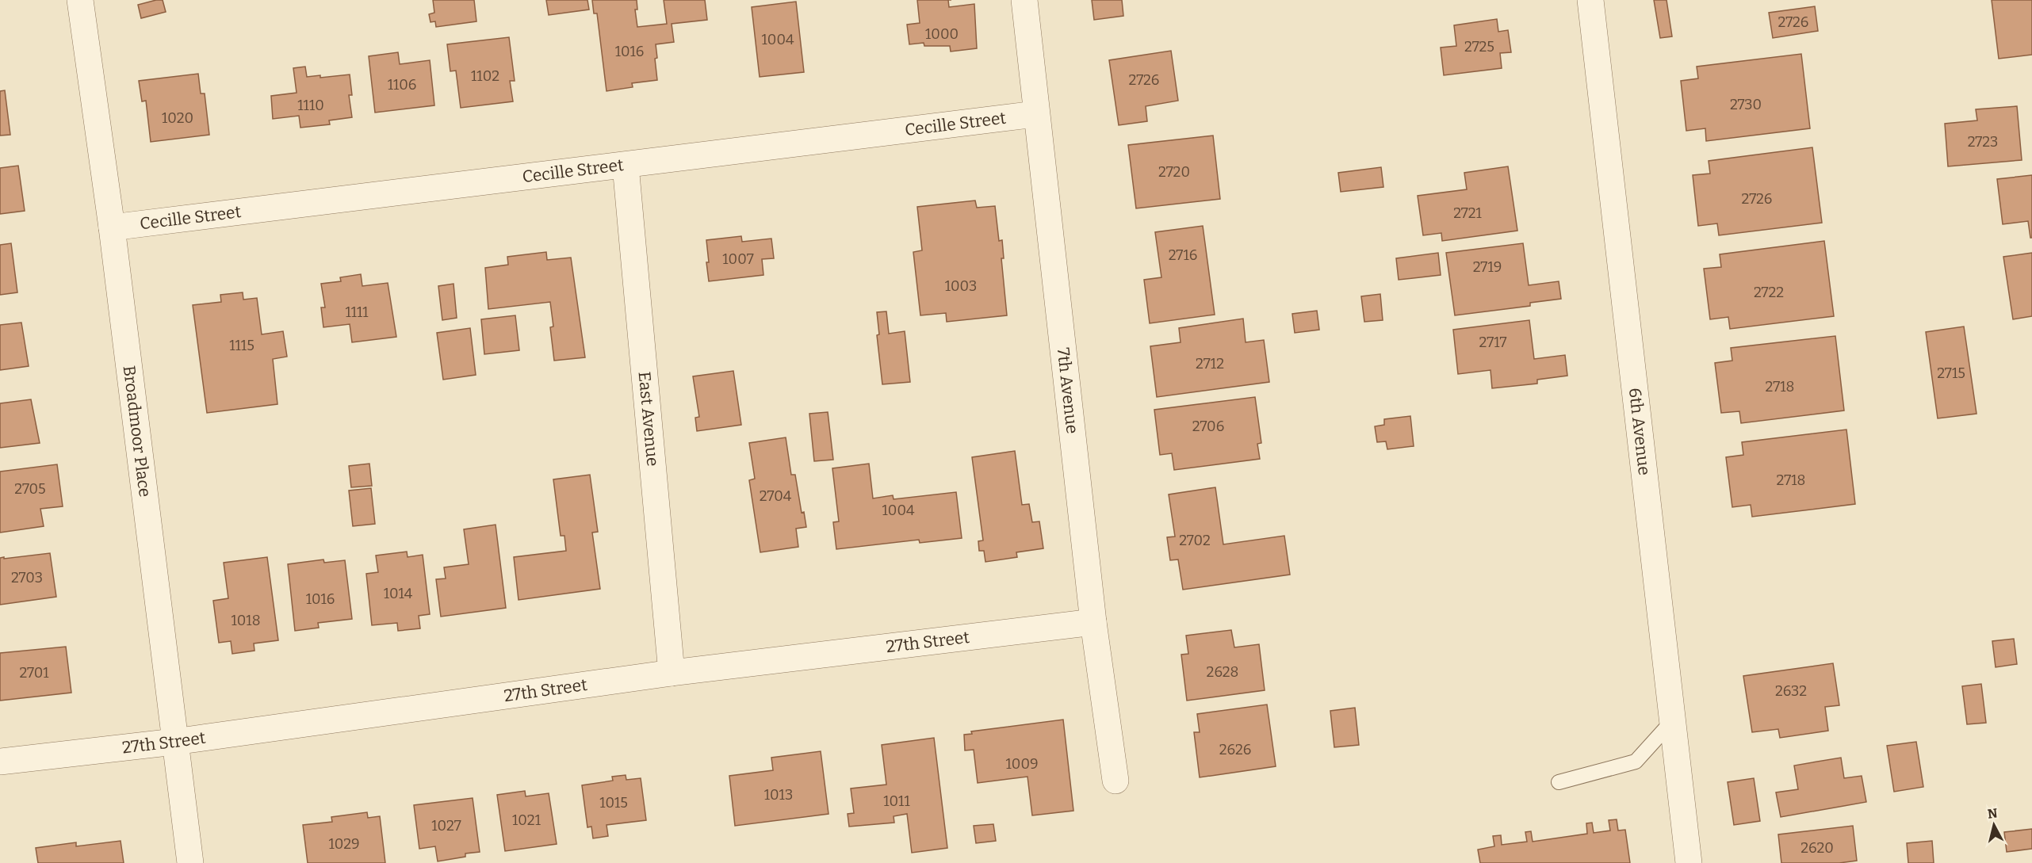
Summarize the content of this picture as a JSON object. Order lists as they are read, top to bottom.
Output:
{
  "streets": {
    "street": [
      "Cecille Street",
      "7th Avenue",
      "East Avenue",
      "Broadmoor Place",
      "6th Avenue",
      "27th Street"
    ]
  },
  "crossings": [
    ["Cecille Street", "7th Avenue"],
    ["Cecille Street", "East Avenue"],
    ["Cecille Street", "Broadmoor Place"],
    ["7th Avenue", "27th Street"],
    ["East Avenue", "27th Street"],
    ["Broadmoor Place", "27th Street"]
  ],
  "house_numbers": [
    "2726",
    "1000",
    "1004",
    "2725",
    "1016",
    "1102",
    "2726",
    "1106",
    "2730",
    "1110",
    "1020",
    "2723",
    "2720",
    "2726",
    "2721",
    "2716",
    "1007",
    "2719",
    "1003",
    "2722",
    "1111",
    "2717",
    "1115",
    "2712",
    "2715",
    "2718",
    "2706",
    "2718",
    "2705",
    "2704",
    "1004",
    "2702",
    "2703",
    "1014",
    "1016",
    "1018",
    "2628",
    "2701",
    "2632",
    "2626",
    "1009",
    "1013",
    "1011",
    "1015",
    "1021",
    "1027",
    "1029",
    "2620"
  ],
  "north": "top"
}
